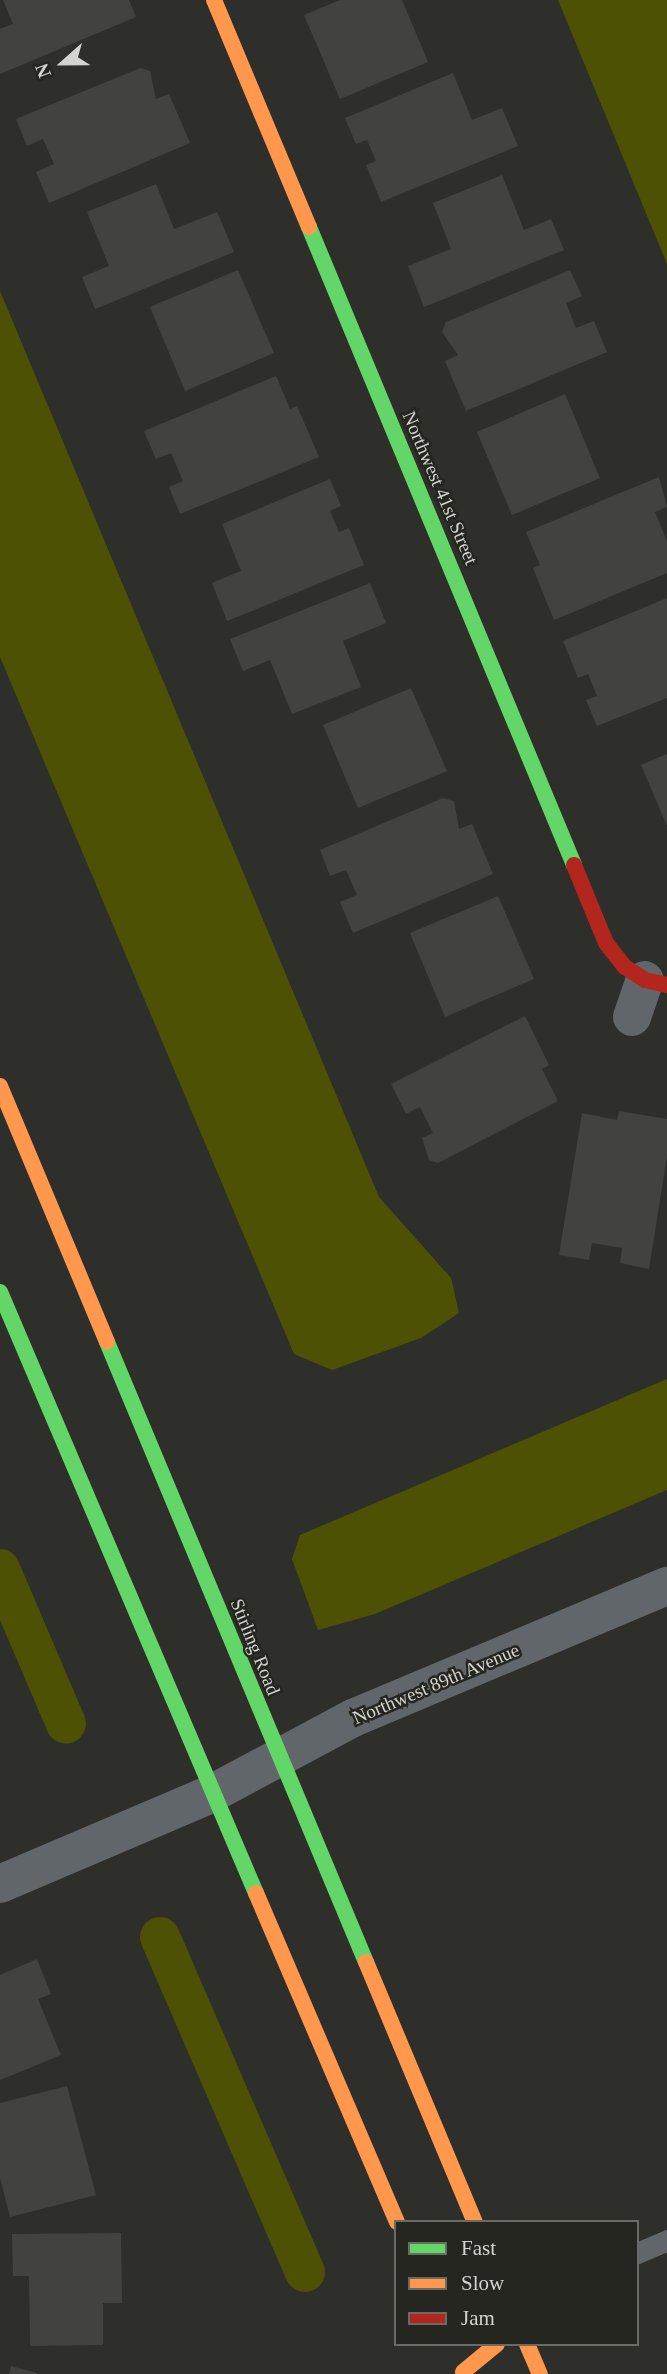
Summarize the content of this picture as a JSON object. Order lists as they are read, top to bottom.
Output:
{
  "streets": {
    "main road": ["Northwest 41st Street", "Stirling Road"],
    "street": ["Northwest 89th Avenue"]
  },
  "crossings": [
    ["Stirling Road", "Northwest 89th Avenue"]
  ],
  "legend": ["Fast", "Slow", "Jam"],
  "north": "left"
}
